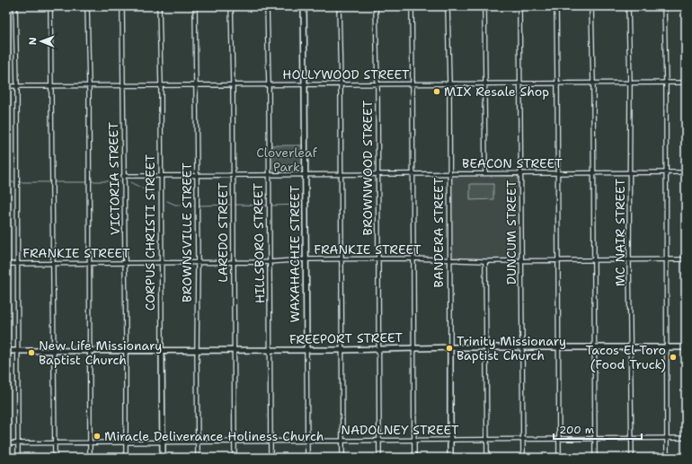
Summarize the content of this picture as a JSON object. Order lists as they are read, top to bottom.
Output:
{
  "streets": {
    "main road": [
      "CORPUS CHRISTI STREET",
      "BANDERA STREET",
      "WAXAHACHIE STREET",
      "FREEPORT STREET"
    ],
    "street": [
      "HOLLYWOOD STREET",
      "BEACON STREET",
      "BROWNWOOD STREET",
      "VICTORIA STREET",
      "BROWNSVILLE STREET",
      "LAREDO STREET",
      "DUNCUM STREET",
      "MC NAIR STREET",
      "HILLSBORO STREET",
      "FRANKIE STREET",
      "NADOLNEY STREET"
    ]
  },
  "crossings": [
    ["HOLLYWOOD STREET", "BROWNWOOD STREET"],
    ["HOLLYWOOD STREET", "VICTORIA STREET"],
    ["HOLLYWOOD STREET", "CORPUS CHRISTI STREET"],
    ["HOLLYWOOD STREET", "BROWNSVILLE STREET"],
    ["HOLLYWOOD STREET", "LAREDO STREET"],
    ["HOLLYWOOD STREET", "BANDERA STREET"],
    ["HOLLYWOOD STREET", "DUNCUM STREET"],
    ["HOLLYWOOD STREET", "MC NAIR STREET"],
    ["HOLLYWOOD STREET", "HILLSBORO STREET"],
    ["HOLLYWOOD STREET", "WAXAHACHIE STREET"],
    ["BEACON STREET", "BROWNWOOD STREET"],
    ["BEACON STREET", "VICTORIA STREET"],
    ["BEACON STREET", "CORPUS CHRISTI STREET"],
    ["BEACON STREET", "BROWNSVILLE STREET"],
    ["BEACON STREET", "LAREDO STREET"],
    ["BEACON STREET", "BANDERA STREET"],
    ["BEACON STREET", "DUNCUM STREET"],
    ["BEACON STREET", "MC NAIR STREET"],
    ["BEACON STREET", "HILLSBORO STREET"],
    ["BEACON STREET", "WAXAHACHIE STREET"],
    ["BROWNWOOD STREET", "FRANKIE STREET"],
    ["BROWNWOOD STREET", "FREEPORT STREET"],
    ["BROWNWOOD STREET", "NADOLNEY STREET"],
    ["VICTORIA STREET", "FRANKIE STREET"],
    ["VICTORIA STREET", "FREEPORT STREET"],
    ["VICTORIA STREET", "NADOLNEY STREET"],
    ["CORPUS CHRISTI STREET", "FRANKIE STREET"],
    ["CORPUS CHRISTI STREET", "FREEPORT STREET"],
    ["CORPUS CHRISTI STREET", "NADOLNEY STREET"],
    ["BROWNSVILLE STREET", "FRANKIE STREET"],
    ["BROWNSVILLE STREET", "FREEPORT STREET"],
    ["BROWNSVILLE STREET", "NADOLNEY STREET"],
    ["LAREDO STREET", "FRANKIE STREET"],
    ["LAREDO STREET", "FREEPORT STREET"],
    ["LAREDO STREET", "NADOLNEY STREET"],
    ["BANDERA STREET", "FRANKIE STREET"],
    ["BANDERA STREET", "FREEPORT STREET"],
    ["BANDERA STREET", "NADOLNEY STREET"],
    ["DUNCUM STREET", "FRANKIE STREET"],
    ["DUNCUM STREET", "FREEPORT STREET"],
    ["DUNCUM STREET", "NADOLNEY STREET"],
    ["MC NAIR STREET", "FRANKIE STREET"],
    ["MC NAIR STREET", "FREEPORT STREET"],
    ["MC NAIR STREET", "NADOLNEY STREET"],
    ["HILLSBORO STREET", "FRANKIE STREET"],
    ["HILLSBORO STREET", "FREEPORT STREET"],
    ["HILLSBORO STREET", "NADOLNEY STREET"],
    ["FRANKIE STREET", "WAXAHACHIE STREET"],
    ["WAXAHACHIE STREET", "FREEPORT STREET"],
    ["WAXAHACHIE STREET", "NADOLNEY STREET"]
  ],
  "parks": ["Cloverleaf Park"],
  "places": [
    "MIX Resale Shop",
    "Trinity Missionary Baptist Church",
    "New Life Missionary Baptist Church",
    "Tacos El Toro (Food Truck)",
    "Miracle Deliverance Holiness Church"
  ],
  "scale_bar": "200 m",
  "north": "left"
}
